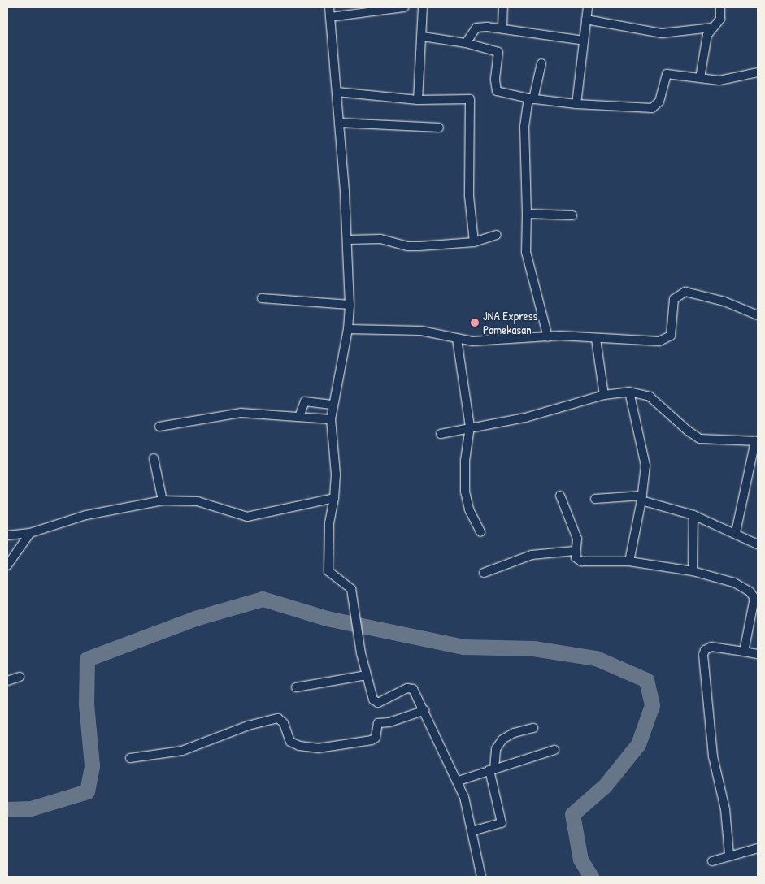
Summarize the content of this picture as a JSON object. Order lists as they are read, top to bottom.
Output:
{
  "places": ["JNA Express Pamekasan"]
}
